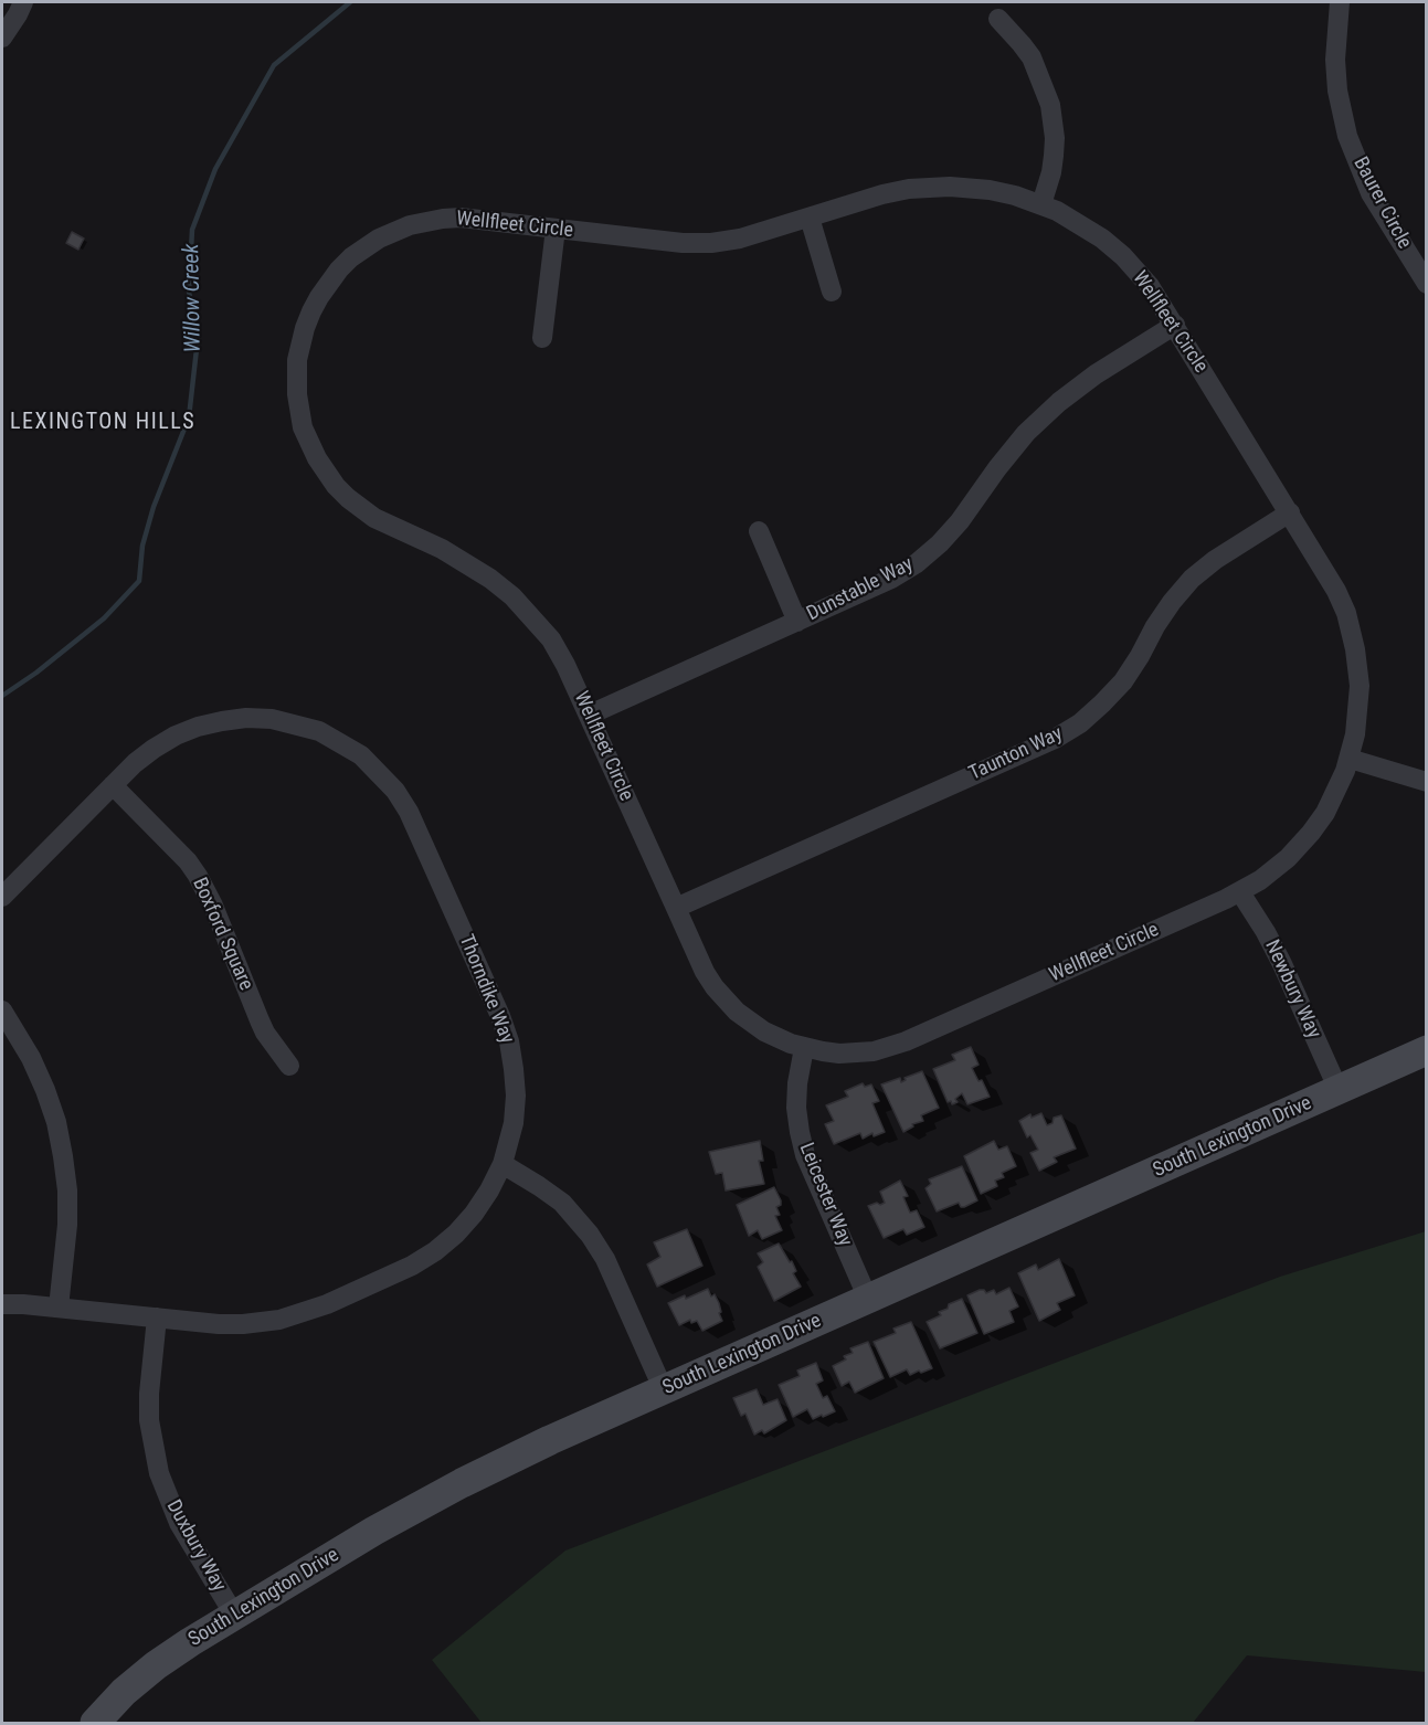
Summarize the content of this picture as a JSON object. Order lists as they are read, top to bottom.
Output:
{
  "streets": {
    "street": [
      "Baurer Circle",
      "Wellfleet Circle",
      "Dunstable Way",
      "Taunton Way",
      "Boxford Square",
      "Thorndike Way",
      "Newbury Way",
      "South Lexington Drive",
      "Leicester Way",
      "Duxbury Way"
    ]
  },
  "crossings": [
    ["Wellfleet Circle", "Dunstable Way"],
    ["Wellfleet Circle", "Taunton Way"],
    ["Wellfleet Circle", "Newbury Way"],
    ["Wellfleet Circle", "Leicester Way"],
    ["Boxford Square", "Thorndike Way"],
    ["Thorndike Way", "Duxbury Way"],
    ["Newbury Way", "South Lexington Drive"],
    ["South Lexington Drive", "Leicester Way"],
    ["South Lexington Drive", "Duxbury Way"]
  ],
  "districts": ["LEXINGTON HILLS"],
  "water": ["Willow Creek"]
}
